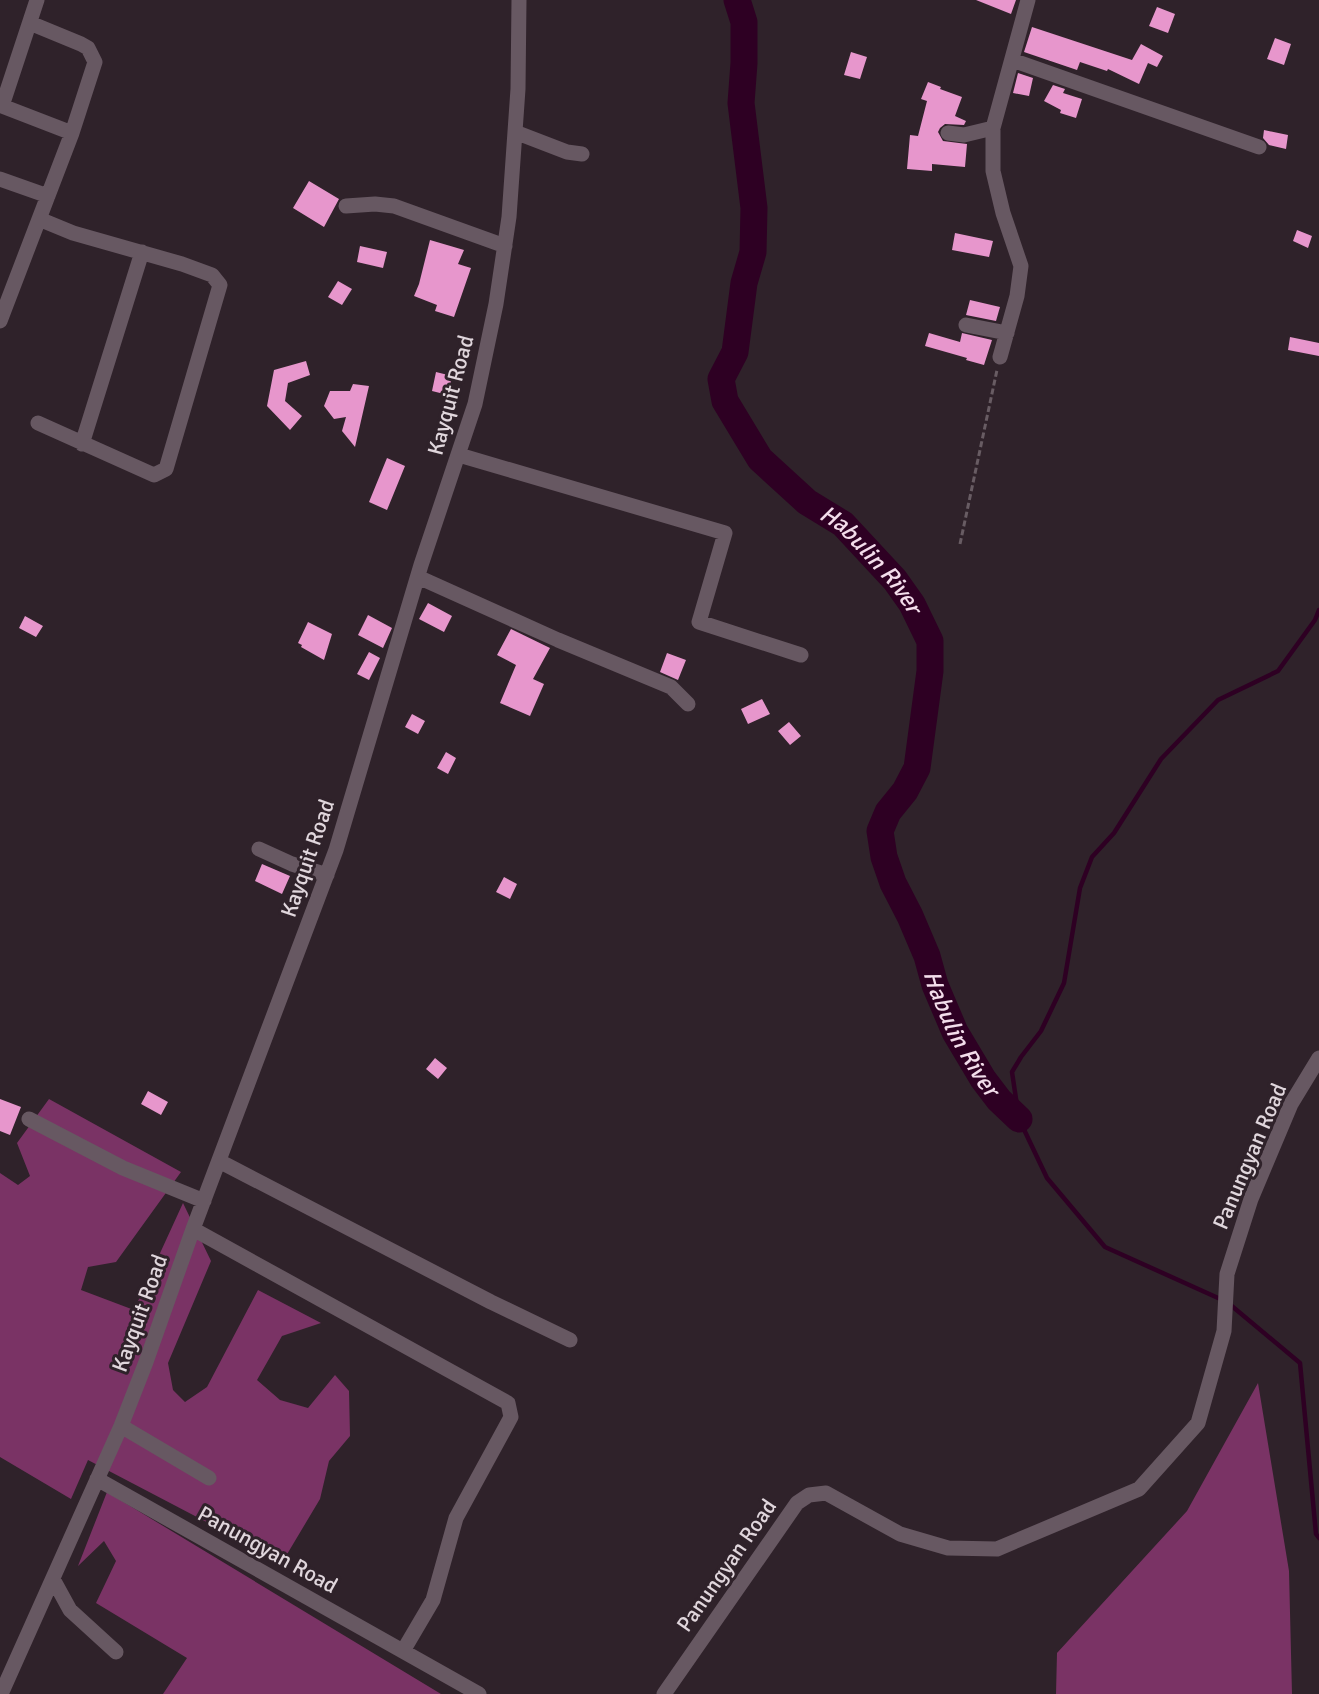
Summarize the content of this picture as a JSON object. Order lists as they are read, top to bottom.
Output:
{
  "streets": {
    "street": ["Kayquit Road", "Panungyan Road"]
  },
  "crossings": [
    ["Kayquit Road", "Panungyan Road"]
  ],
  "water": ["Habulin River"]
}
